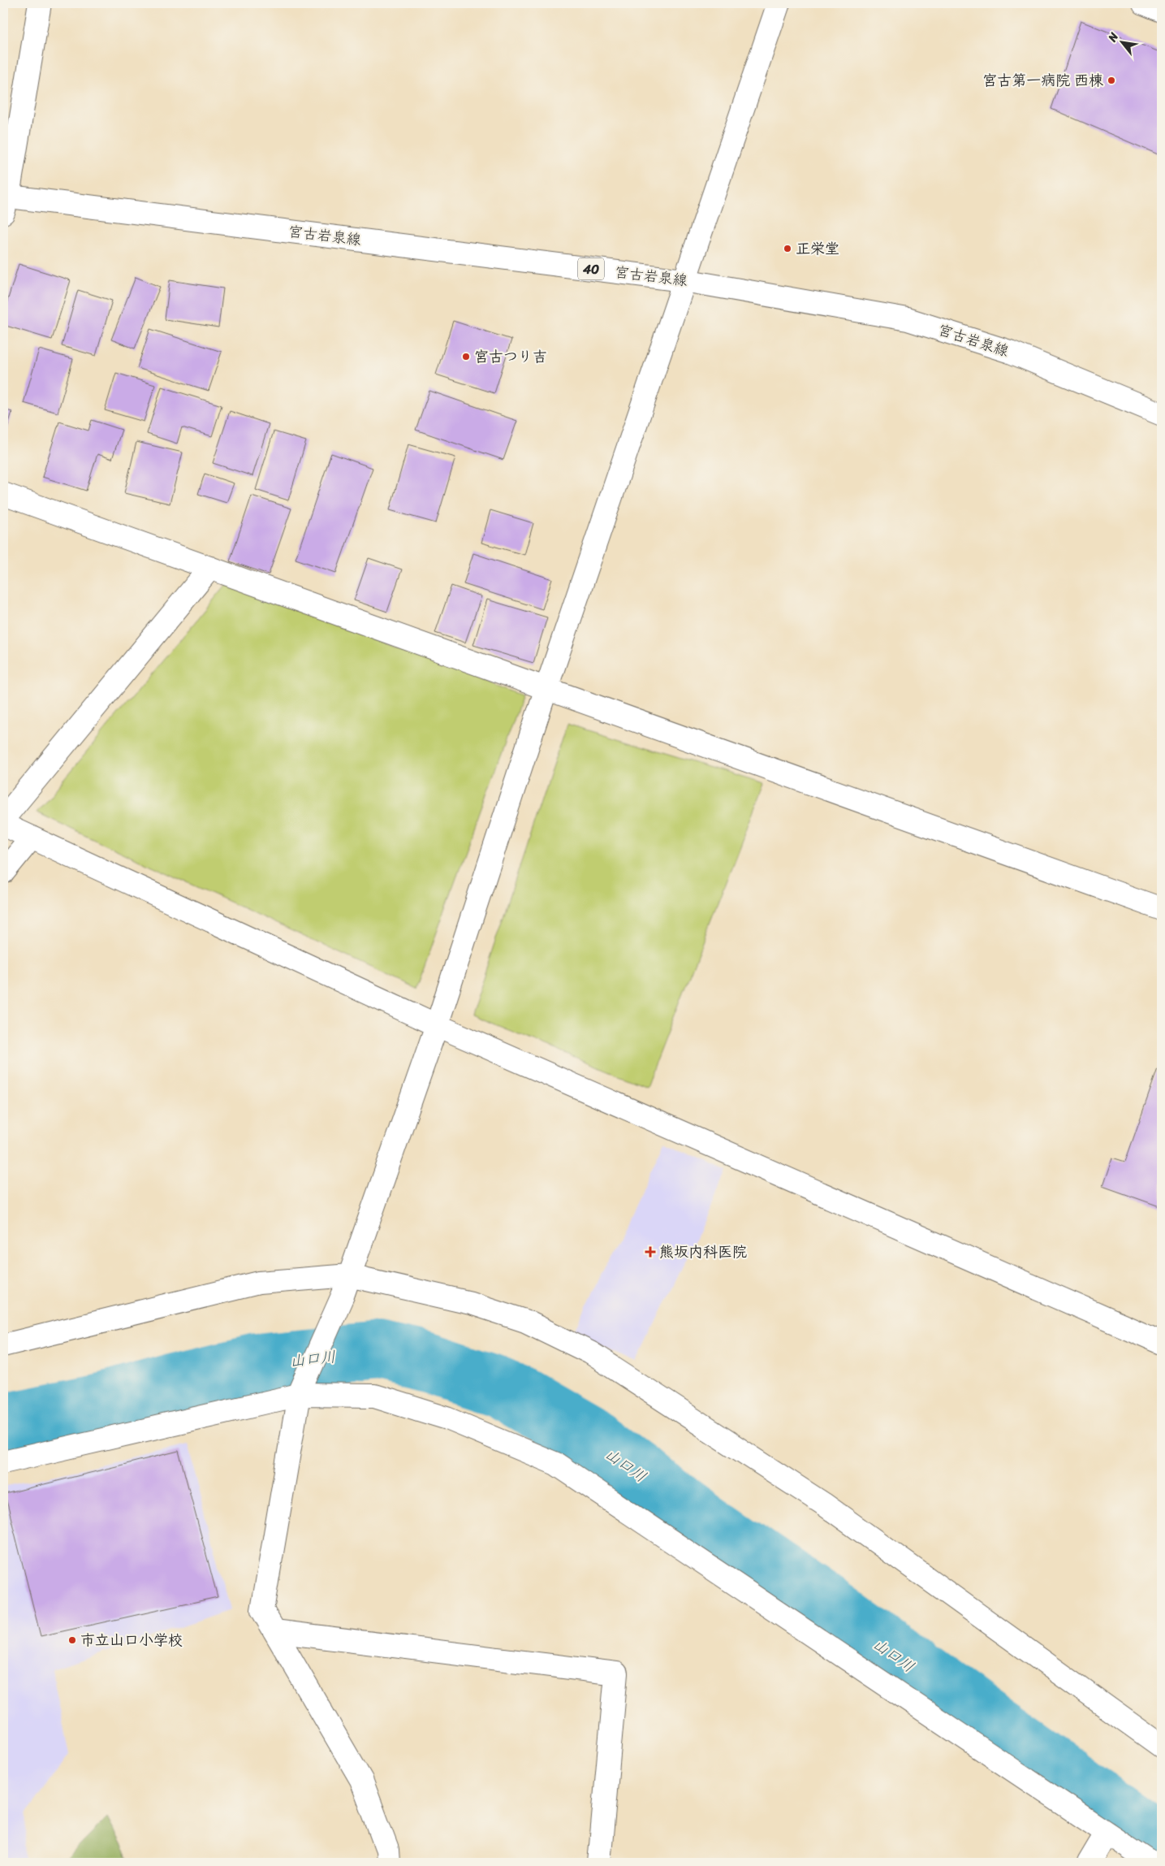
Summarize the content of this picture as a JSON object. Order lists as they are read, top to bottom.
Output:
{
  "streets": {
    "street": ["宮古岩泉線", "40"]
  },
  "water": ["山口川"],
  "places": {
    "other": [
      "宮古第一病院 西棟",
      "正栄堂",
      "宮古つり吉",
      "市立山口小学校"
    ],
    "health": ["熊坂内科医院"]
  },
  "north": "top left"
}
